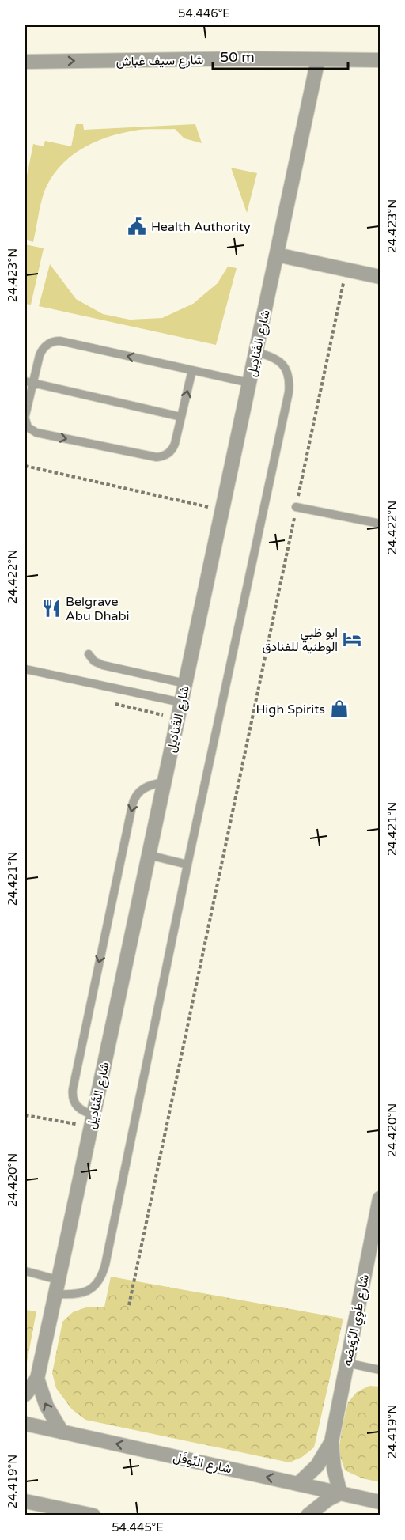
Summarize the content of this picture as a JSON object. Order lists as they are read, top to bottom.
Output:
{
  "streets": {
    "street": [
      "شارع سيف غباش",
      "شارع القَنادِيل",
      "شارع طَوِي الرِّوَيضه",
      "شارع النَّوفَل"
    ]
  },
  "crossings": [
    ["شارع سيف غباش", "شارع القَنادِيل"],
    ["شارع طَوِي الرِّوَيضه", "شارع النَّوفَل"]
  ],
  "one_way": ["شارع سيف غباش", "شارع النَّوفَل"],
  "places": {
    "public building": ["Health Authority"],
    "restaurant": ["Belgrave Abu Dhabi"],
    "hotel": ["ابو ظبي الوطنيه للفنادق"],
    "shop": ["High Spirits"]
  },
  "scale_bar": "50 m",
  "coordinates": [
    "54.446°E",
    "24.423°N",
    "24.422°N",
    "24.421°N",
    "24.420°N",
    "24.419°N",
    "54.445°E"
  ]
}
